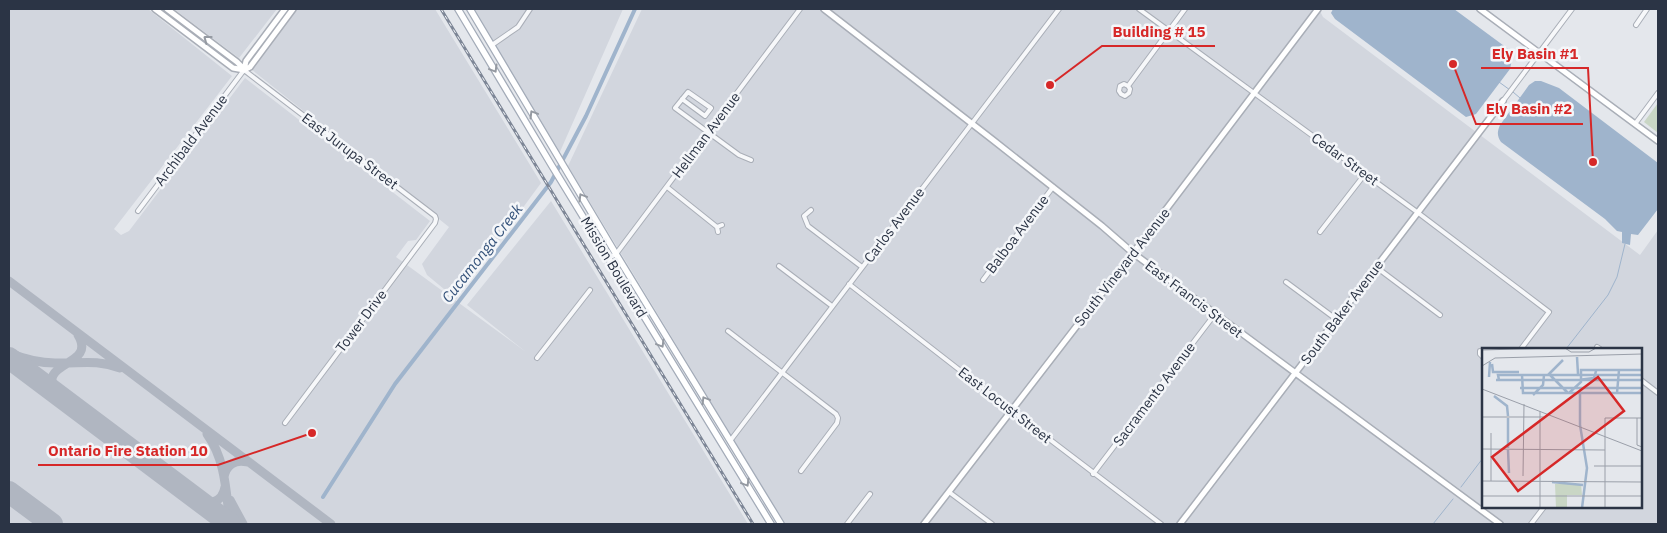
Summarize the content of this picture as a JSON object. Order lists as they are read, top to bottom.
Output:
{
  "streets": {
    "main road": ["Mission Boulevard"],
    "street": [
      "Hellman Avenue",
      "Archibald Avenue",
      "East Jurupa Street",
      "Cedar Street",
      "Carlos Avenue",
      "Balboa Avenue",
      "South Vineyard Avenue",
      "East Francis Street",
      "South Baker Avenue",
      "Tower Drive",
      "Sacramento Avenue",
      "East Locust Street"
    ]
  },
  "crossings": [
    ["Hellman Avenue", "Mission Boulevard"],
    ["Archibald Avenue", "East Jurupa Street"],
    ["East Jurupa Street", "Tower Drive"],
    ["Cedar Street", "South Vineyard Avenue"],
    ["Cedar Street", "South Baker Avenue"],
    ["Carlos Avenue", "Mission Boulevard"],
    ["Carlos Avenue", "East Francis Street"],
    ["Carlos Avenue", "East Locust Street"],
    ["Balboa Avenue", "East Francis Street"],
    ["South Vineyard Avenue", "East Francis Street"],
    ["South Vineyard Avenue", "East Locust Street"],
    ["East Francis Street", "South Baker Avenue"],
    ["East Francis Street", "Sacramento Avenue"],
    ["Sacramento Avenue", "East Locust Street"]
  ],
  "water": ["Cucamonga Creek"],
  "places": [
    "Ely Basin #2",
    "Building # 15",
    "Ely Basin #1",
    "Ontario Fire Station 10"
  ]
}
